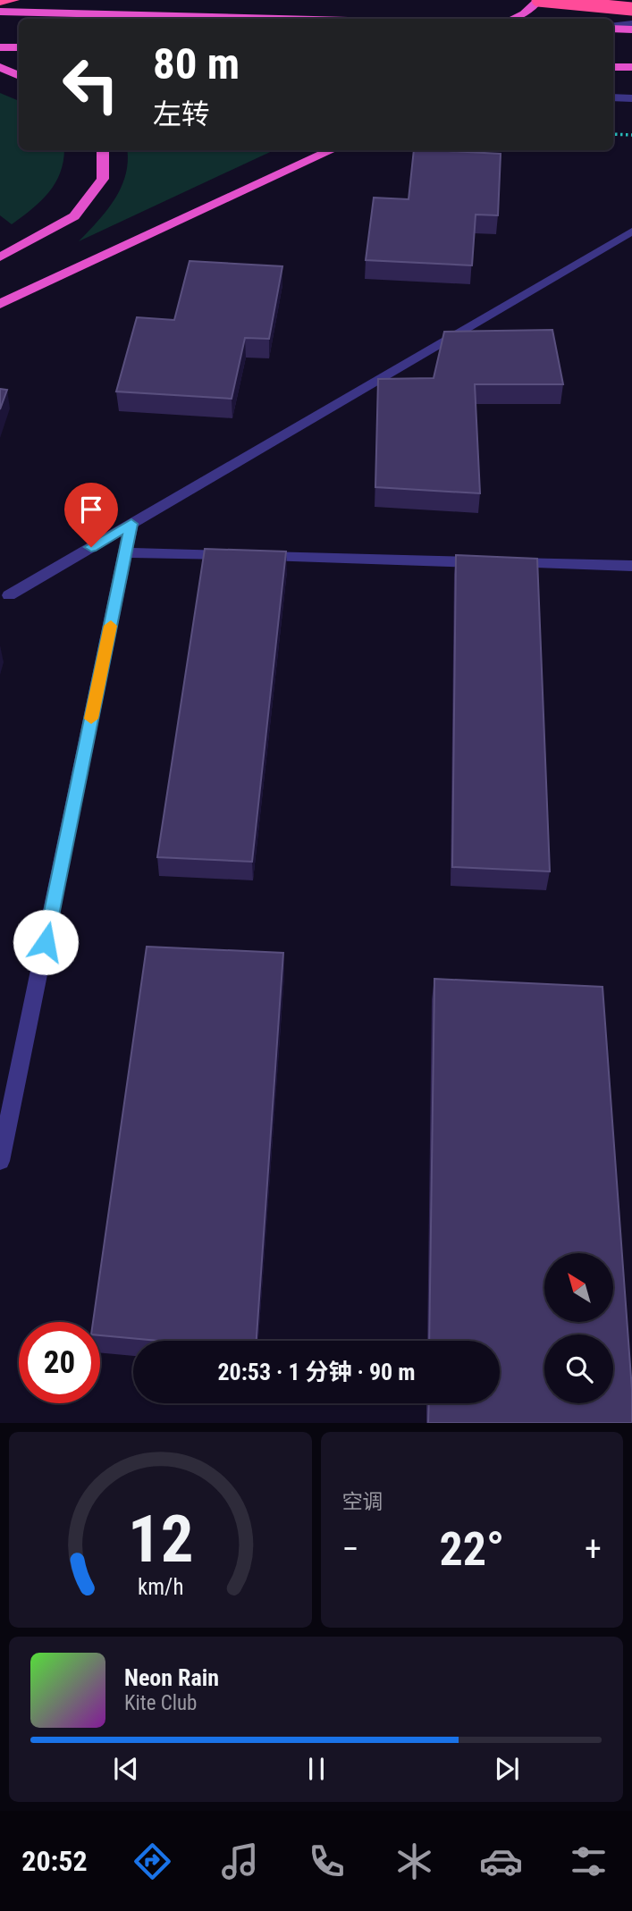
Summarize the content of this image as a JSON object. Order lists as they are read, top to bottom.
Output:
{
  "north": "top left",
  "page": {
    "turn": ["80 m", "左转"],
    "limit": "20",
    "trip": "20:53 · 1 分钟 · 90 m",
    "tile": "空调",
    "heat": ["−", "22°", "+"],
    "song": ["Neon Rain", "Kite Club"],
    "tabs": "20:52",
    "gauge": ["12", "km/h"]
  }
}
